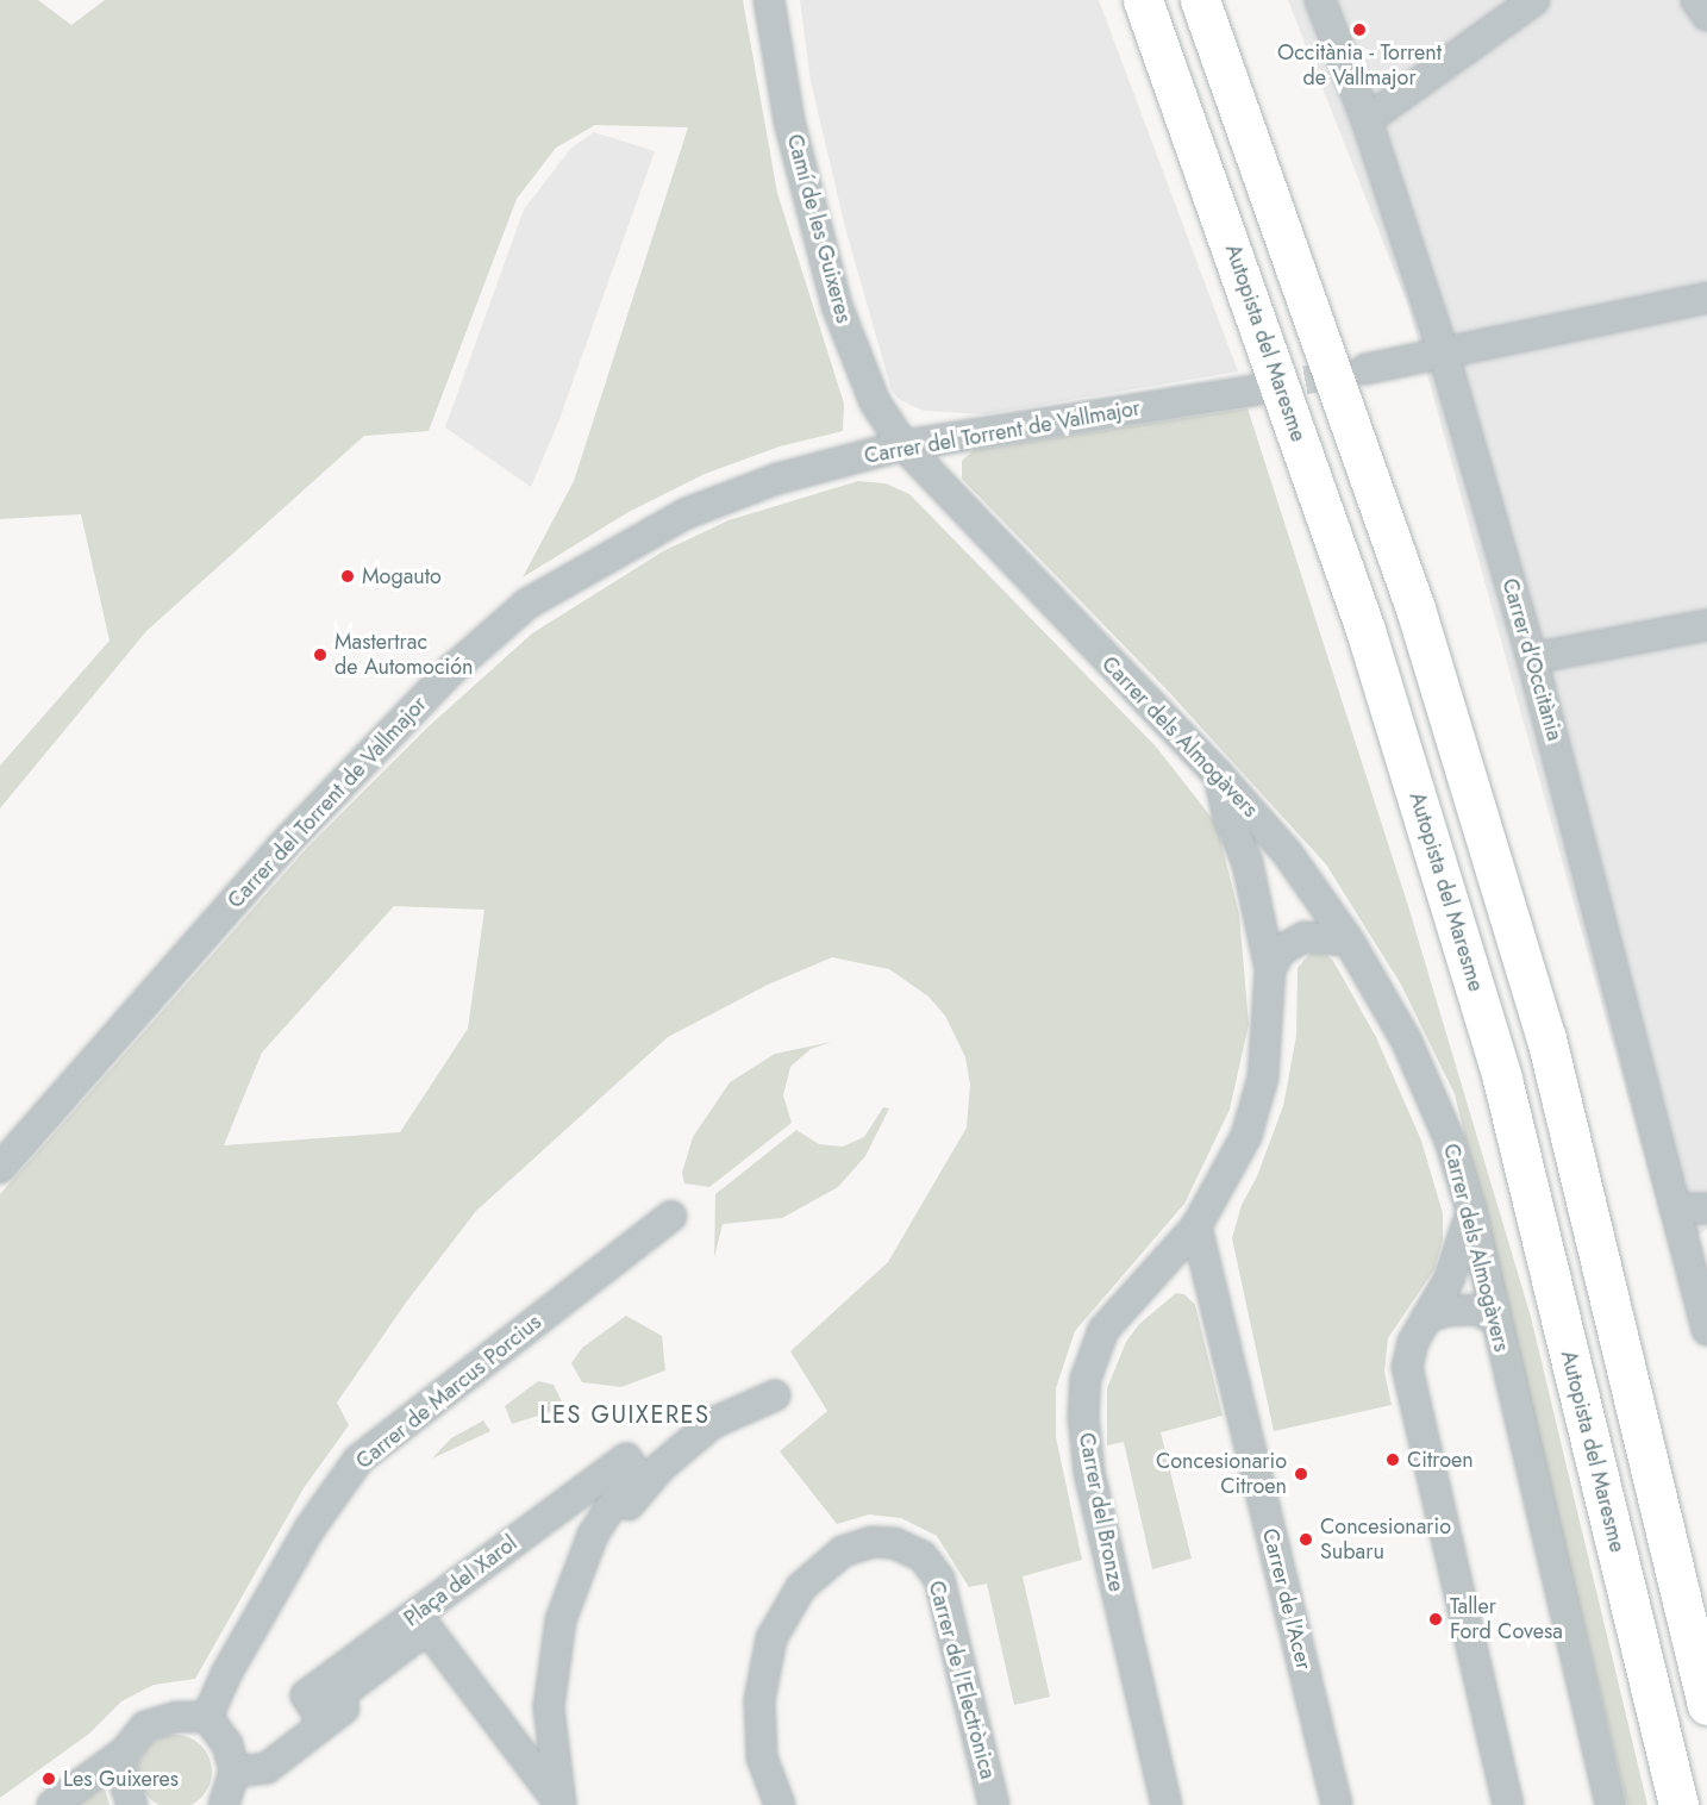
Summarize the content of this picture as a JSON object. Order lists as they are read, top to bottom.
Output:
{
  "streets": {
    "highway": ["Autopista del Maresme"],
    "street": [
      "Camí de les Guixeres",
      "Carrer del Torrent de Vallmajor",
      "Carrer d'Occitània",
      "Carrer dels Almogàvers",
      "Carrer de Marcus Porcius",
      "Carrer del Bronze",
      "Plaça del Xarol",
      "Carrer de l'Acer",
      "Carrer de l'Electrònica"
    ]
  },
  "crossings": [
    ["Camí de les Guixeres", "Carrer del Torrent de Vallmajor"],
    ["Camí de les Guixeres", "Carrer dels Almogàvers"],
    ["Carrer del Torrent de Vallmajor", "Carrer dels Almogàvers"],
    ["Carrer dels Almogàvers", "Carrer del Bronze"],
    ["Carrer del Bronze", "Carrer de l'Acer"]
  ],
  "districts": ["LES GUIXERES"],
  "places": [
    "Occitània - Torrent de Vallmajor",
    "Mogauto",
    "Mastertrac de Automoción",
    "Citroen",
    "Concesionario Citroen",
    "Concesionario Subaru",
    "Taller Ford Covesa",
    "Les Guixeres"
  ]
}
